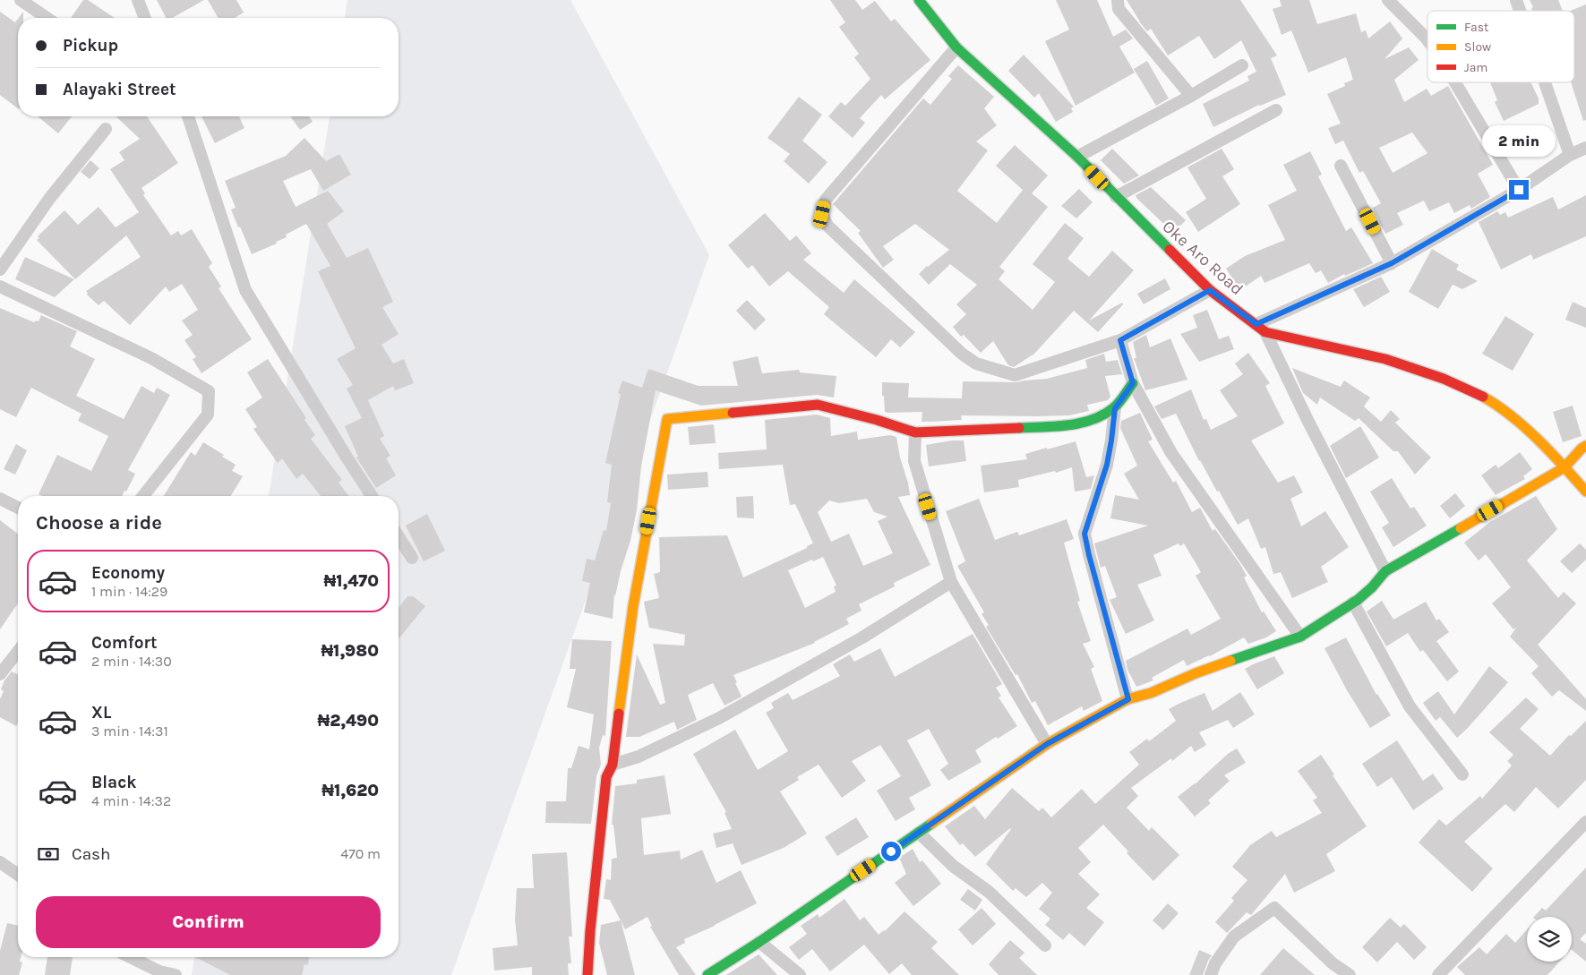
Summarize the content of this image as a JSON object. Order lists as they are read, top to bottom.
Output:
{
  "streets": {
    "street": ["Oke Aro Road"]
  },
  "legend": ["Fast", "Slow", "Jam"],
  "page": {
    "banner": ["Pickup", "Alayaki Street"],
    "bubble": "2 min",
    "heading": "Choose a ride",
    "list": [
      {
        "name": "Economy",
        "note": "1 min · 14:29",
        "value": "₦1,470"
      },
      {
        "name": "Comfort",
        "note": "2 min · 14:30",
        "value": "₦1,980"
      },
      {
        "name": "XL",
        "note": "3 min · 14:31",
        "value": "₦2,490"
      },
      {
        "name": "Black",
        "note": "4 min · 14:32",
        "value": "₦1,620"
      }
    ],
    "pay": ["Cash", "470 m"],
    "buttons": "Confirm"
  }
}
